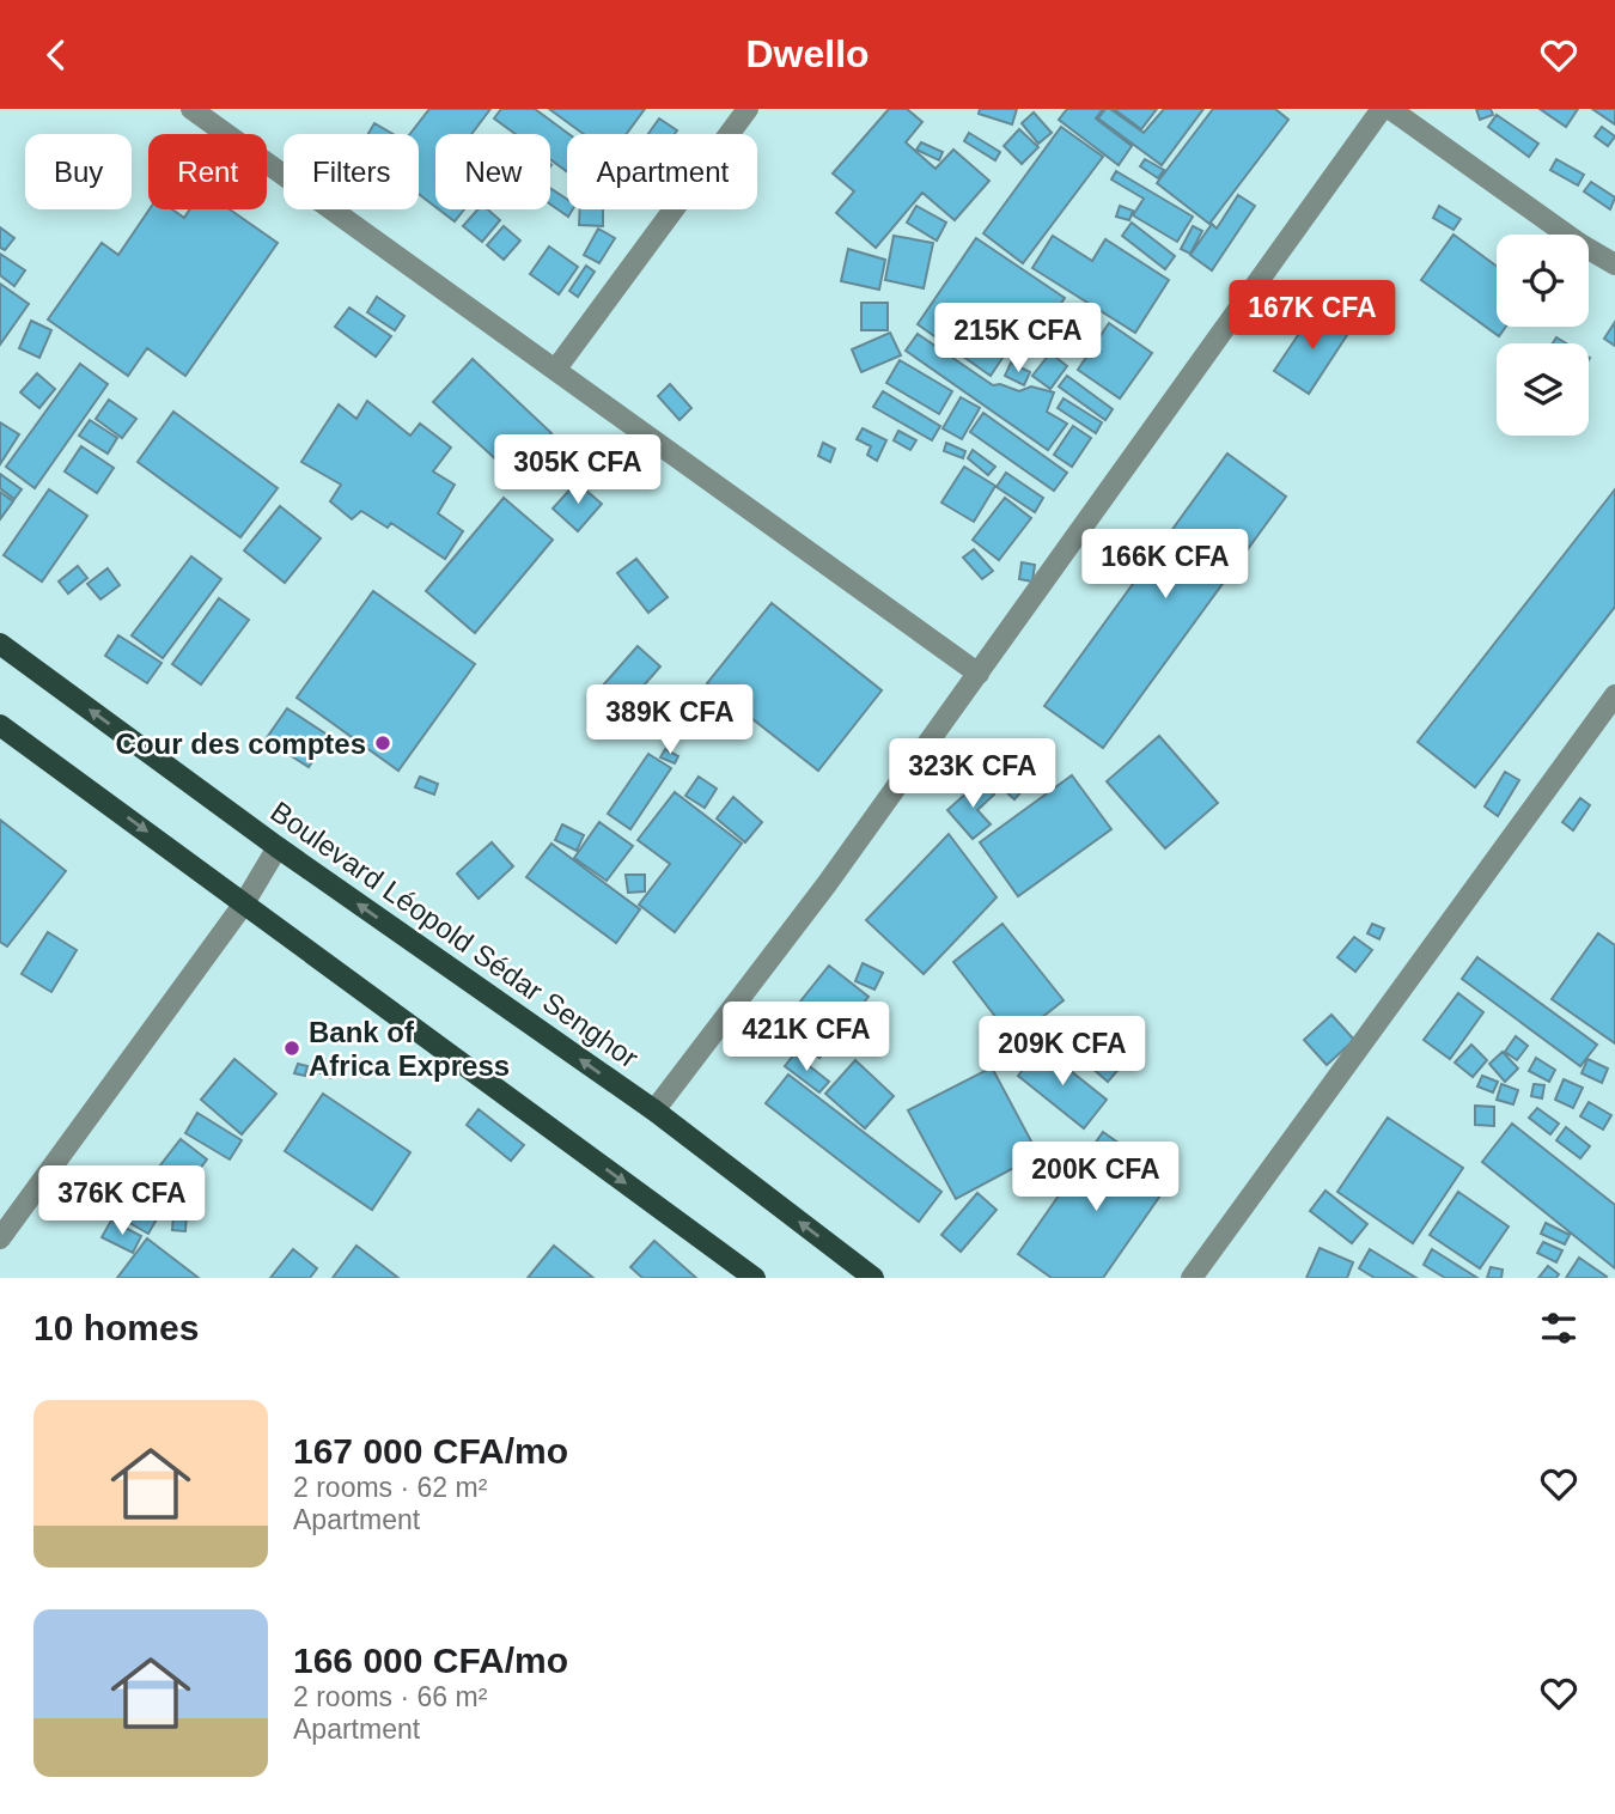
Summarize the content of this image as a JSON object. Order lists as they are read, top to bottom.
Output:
{
  "streets": {
    "main road": ["Boulevard Léopold Sédar Senghor"]
  },
  "places": ["Cour des comptes", "Bank of Africa Express"],
  "page": {
    "header": "Dwello",
    "chip": [
      "Buy",
      "Rent",
      "Filters",
      "New",
      "Apartment"
    ],
    "price": [
      "167K CFA",
      "215K CFA",
      "305K CFA",
      "166K CFA",
      "389K CFA",
      "323K CFA",
      "421K CFA",
      "209K CFA",
      "200K CFA",
      "376K CFA"
    ],
    "heading": "10 homes",
    "list": [
      {
        "name": "167 000 CFA/mo",
        "note": "2 rooms · 62 m² · Apartment"
      },
      {
        "name": "166 000 CFA/mo",
        "note": "2 rooms · 66 m² · Apartment"
      }
    ]
  }
}
